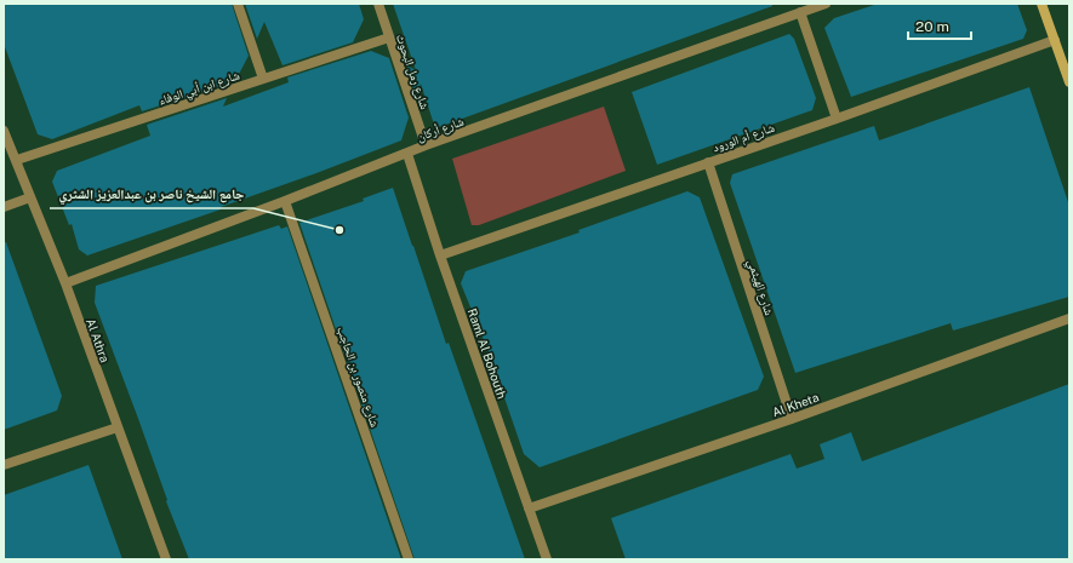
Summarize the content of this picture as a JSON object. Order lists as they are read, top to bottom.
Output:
{
  "streets": {
    "street": [
      "شارع رمل البحوث",
      "شارع ابن أبي الوفاء",
      "شارع أركان",
      "شارع أم الورود",
      "شارع الهيثمي",
      "Al Athra",
      "Raml Al Bohouth",
      "شارع منصور بن الحاجب",
      "Al Kheta"
    ]
  },
  "crossings": [
    ["شارع رمل البحوث", "شارع ابن أبي الوفاء"],
    ["شارع رمل البحوث", "شارع أركان"],
    ["شارع ابن أبي الوفاء", "Al Athra"],
    ["شارع أركان", "Al Athra"],
    ["شارع أركان", "Raml Al Bohouth"],
    ["شارع أركان", "شارع منصور بن الحاجب"],
    ["شارع أم الورود", "شارع الهيثمي"],
    ["شارع أم الورود", "Raml Al Bohouth"],
    ["شارع الهيثمي", "Al Kheta"],
    ["Raml Al Bohouth", "Al Kheta"]
  ],
  "places": ["جامع الشيخ ناصر بن عبدالعزيز الشثري"],
  "scale_bar": "20 m"
}
